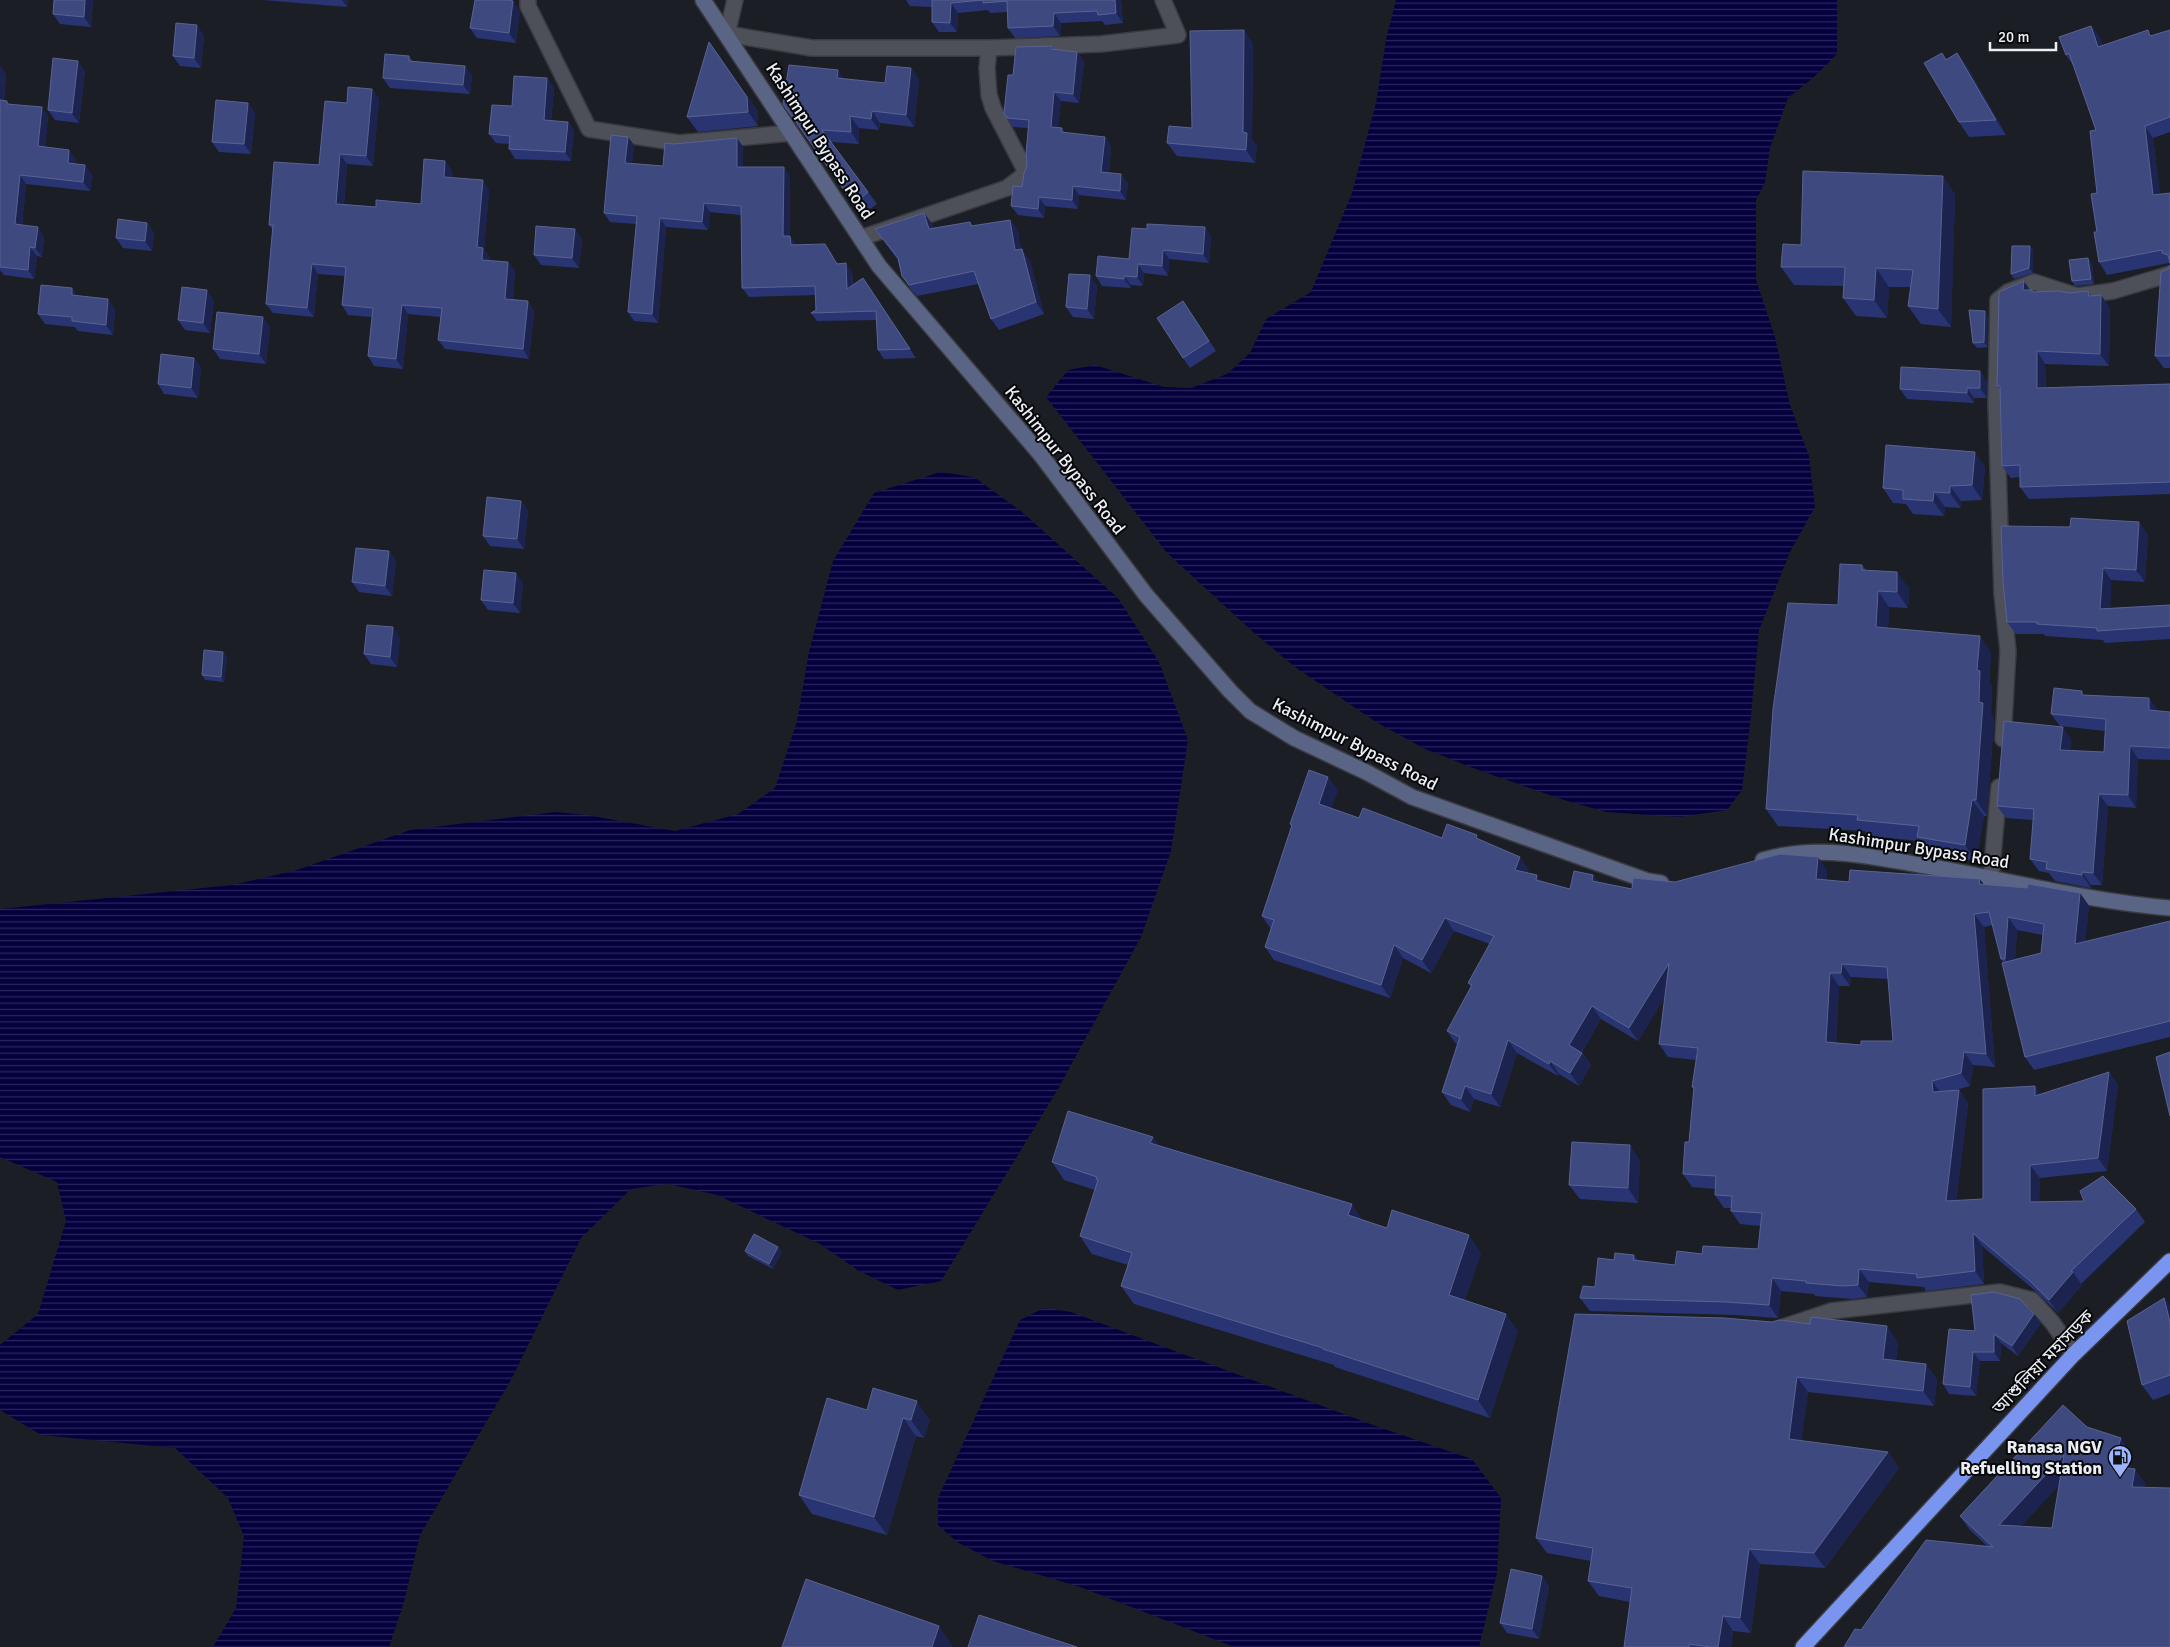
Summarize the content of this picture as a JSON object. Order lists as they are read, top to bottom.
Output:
{
  "streets": {
    "highway": ["আশুলিয়া মহাসড়ক"],
    "main road": ["Kashimpur Bypass Road"]
  },
  "places": {
    "fuel station": ["Ranasa NGV Refuelling Station"]
  },
  "scale_bar": "20 m"
}
